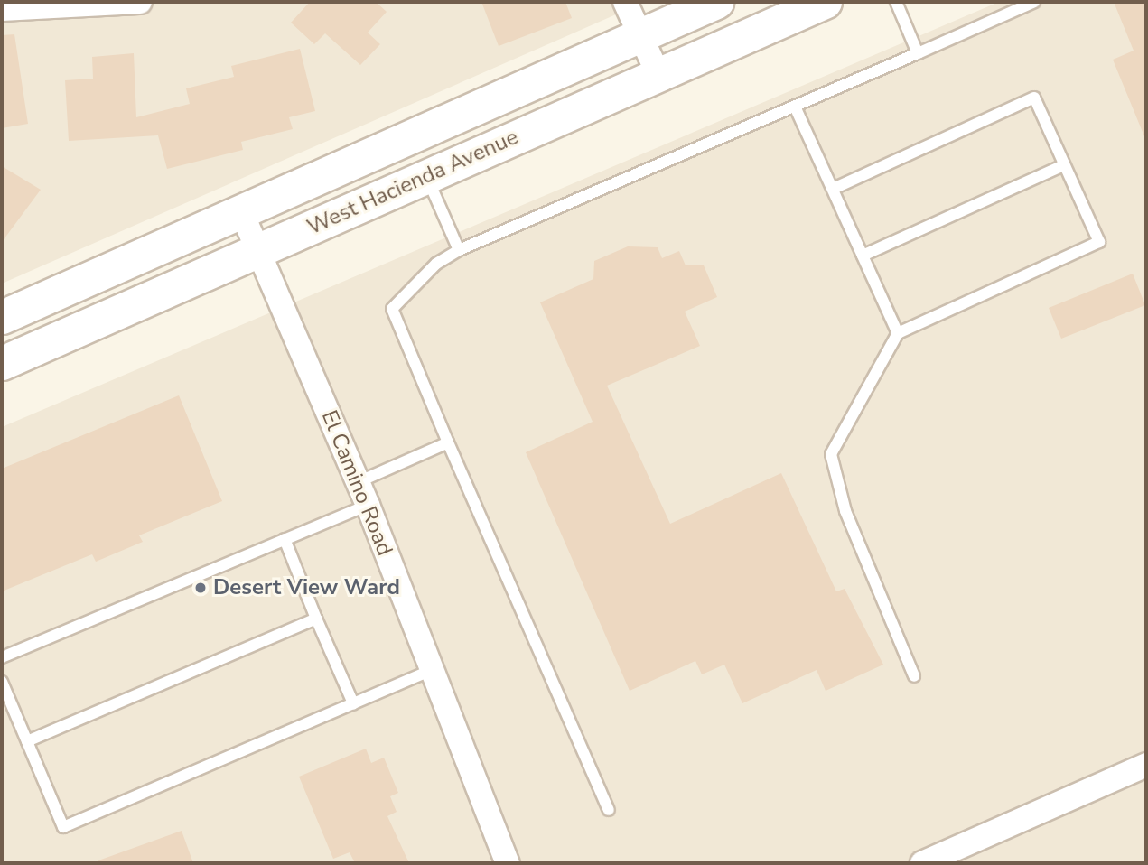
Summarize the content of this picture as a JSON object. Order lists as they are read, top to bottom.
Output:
{
  "streets": {
    "main road": ["West Hacienda Avenue"],
    "street": ["El Camino Road"]
  },
  "crossings": [
    ["West Hacienda Avenue", "El Camino Road"]
  ],
  "places": ["Desert View Ward"]
}
